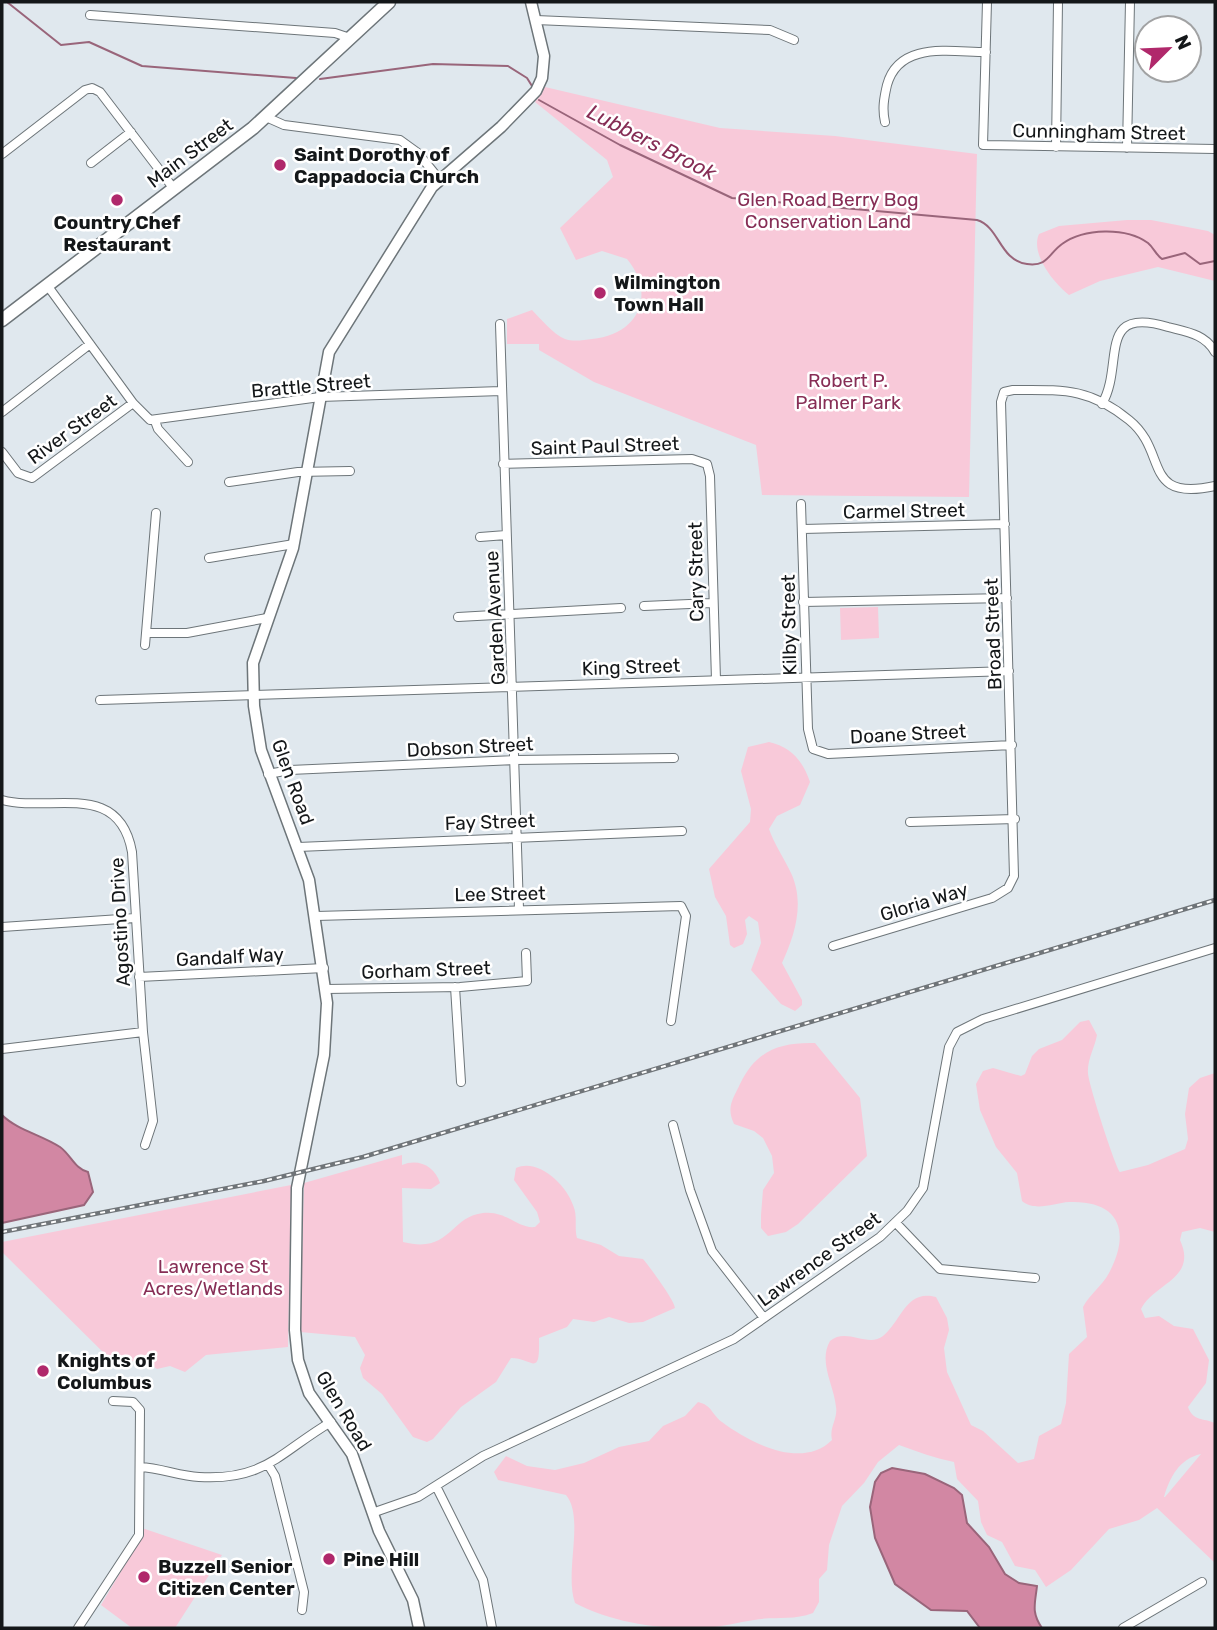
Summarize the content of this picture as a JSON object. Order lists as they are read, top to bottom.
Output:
{
  "streets": {
    "main road": ["Main Street"],
    "street": [
      "Cunningham Street",
      "Brattle Street",
      "River Street",
      "Saint Paul Street",
      "Carmel Street",
      "Cary Street",
      "Garden Avenue",
      "Kilby Street",
      "Broad Street",
      "King Street",
      "Doane Street",
      "Dobson Street",
      "Glen Road",
      "Fay Street",
      "Lee Street",
      "Gloria Way",
      "Agostino Drive",
      "Gandalf Way",
      "Gorham Street",
      "Lawrence Street"
    ]
  },
  "crossings": [
    ["Brattle Street", "Garden Avenue"],
    ["Brattle Street", "Glen Road"],
    ["Saint Paul Street", "Cary Street"],
    ["Saint Paul Street", "Garden Avenue"],
    ["Carmel Street", "Kilby Street"],
    ["Carmel Street", "Broad Street"],
    ["Cary Street", "King Street"],
    ["Garden Avenue", "King Street"],
    ["Garden Avenue", "Dobson Street"],
    ["Garden Avenue", "Fay Street"],
    ["Garden Avenue", "Lee Street"],
    ["Kilby Street", "King Street"],
    ["Kilby Street", "Doane Street"],
    ["Broad Street", "King Street"],
    ["Broad Street", "Doane Street"],
    ["Broad Street", "Gloria Way"],
    ["King Street", "Glen Road"],
    ["Dobson Street", "Glen Road"],
    ["Glen Road", "Fay Street"],
    ["Glen Road", "Lee Street"],
    ["Glen Road", "Gandalf Way"],
    ["Glen Road", "Gorham Street"],
    ["Glen Road", "Lawrence Street"],
    ["Agostino Drive", "Gandalf Way"]
  ],
  "water": ["Lubbers Brook"],
  "parks": ["Glen Road Berry Bog Conservation Land", "Robert P. Palmer Park", "Lawrence St Acres/Wetlands"],
  "places": [
    "Saint Dorothy of Cappadocia Church",
    "Country Chef Restaurant",
    "Wilmington Town Hall",
    "Knights of Columbus",
    "Pine Hill",
    "Buzzell Senior Citizen Center"
  ],
  "north": "top right"
}
